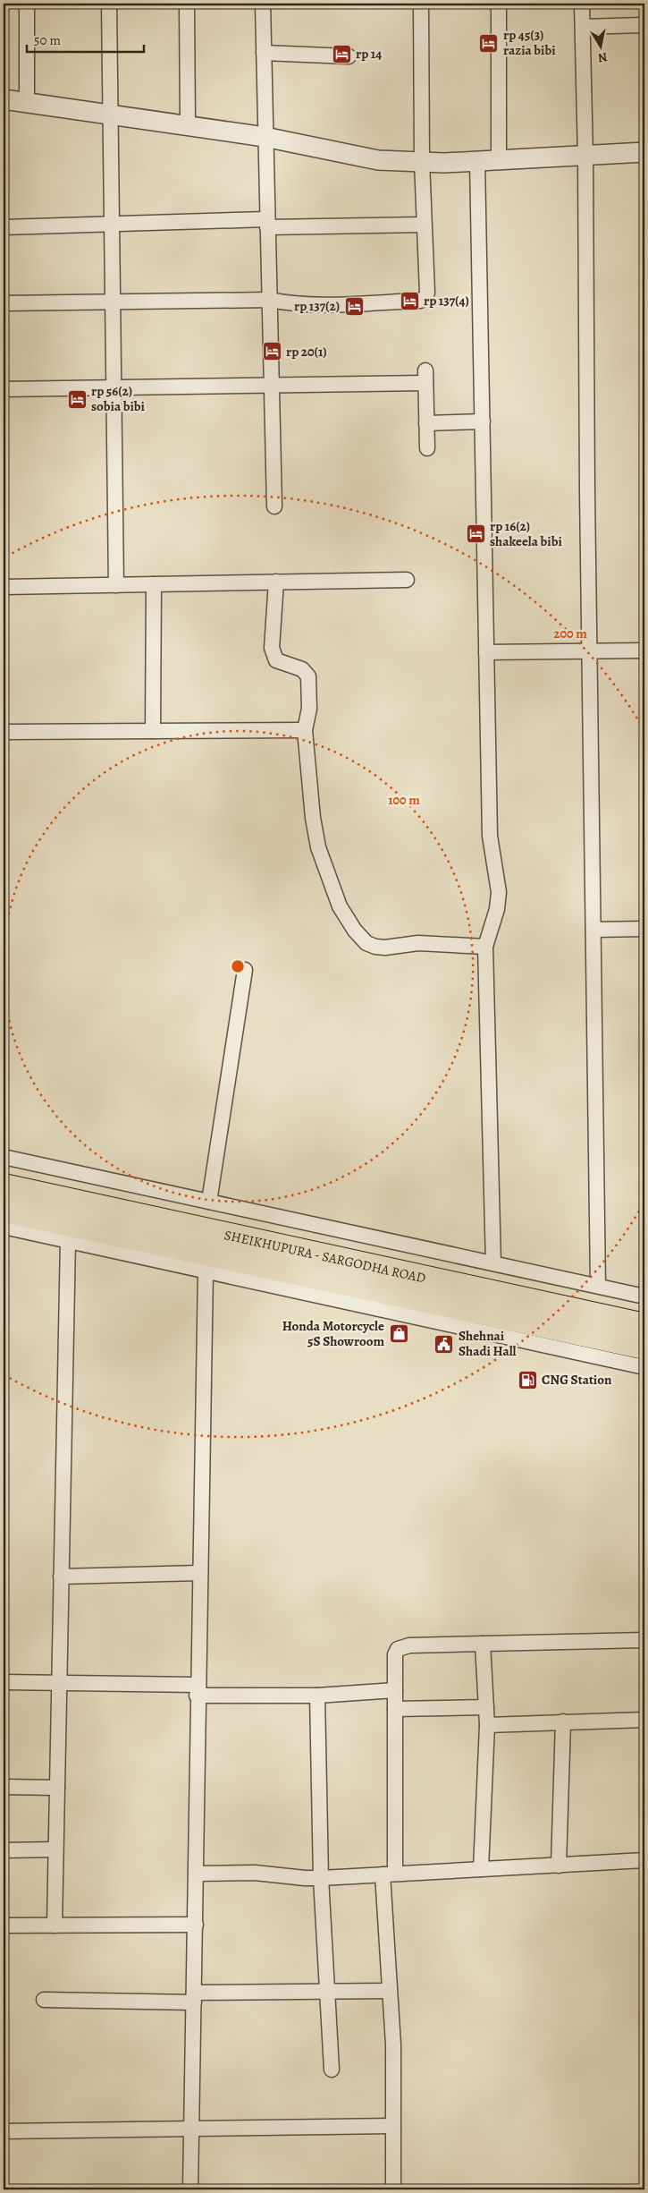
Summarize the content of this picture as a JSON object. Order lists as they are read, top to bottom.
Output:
{
  "streets": {
    "highway": ["SHEIKHUPURA - SARGODHA ROAD"]
  },
  "places": {
    "hotel": [
      "rp 45(3) razia bibi",
      "rp 14",
      "rp 137(4)",
      "rp 137(2)",
      "rp 20(1)",
      "rp 56(2) sobia bibi",
      "rp 16(2) shakeela bibi"
    ],
    "shop": ["Honda Motorcycle 5S Showroom"],
    "public building": ["Shehnai Shadi Hall"],
    "fuel station": ["CNG Station"]
  },
  "scale_bar": "50 m",
  "north": "bottom",
  "rings": ["200 m", "100 m"]
}
